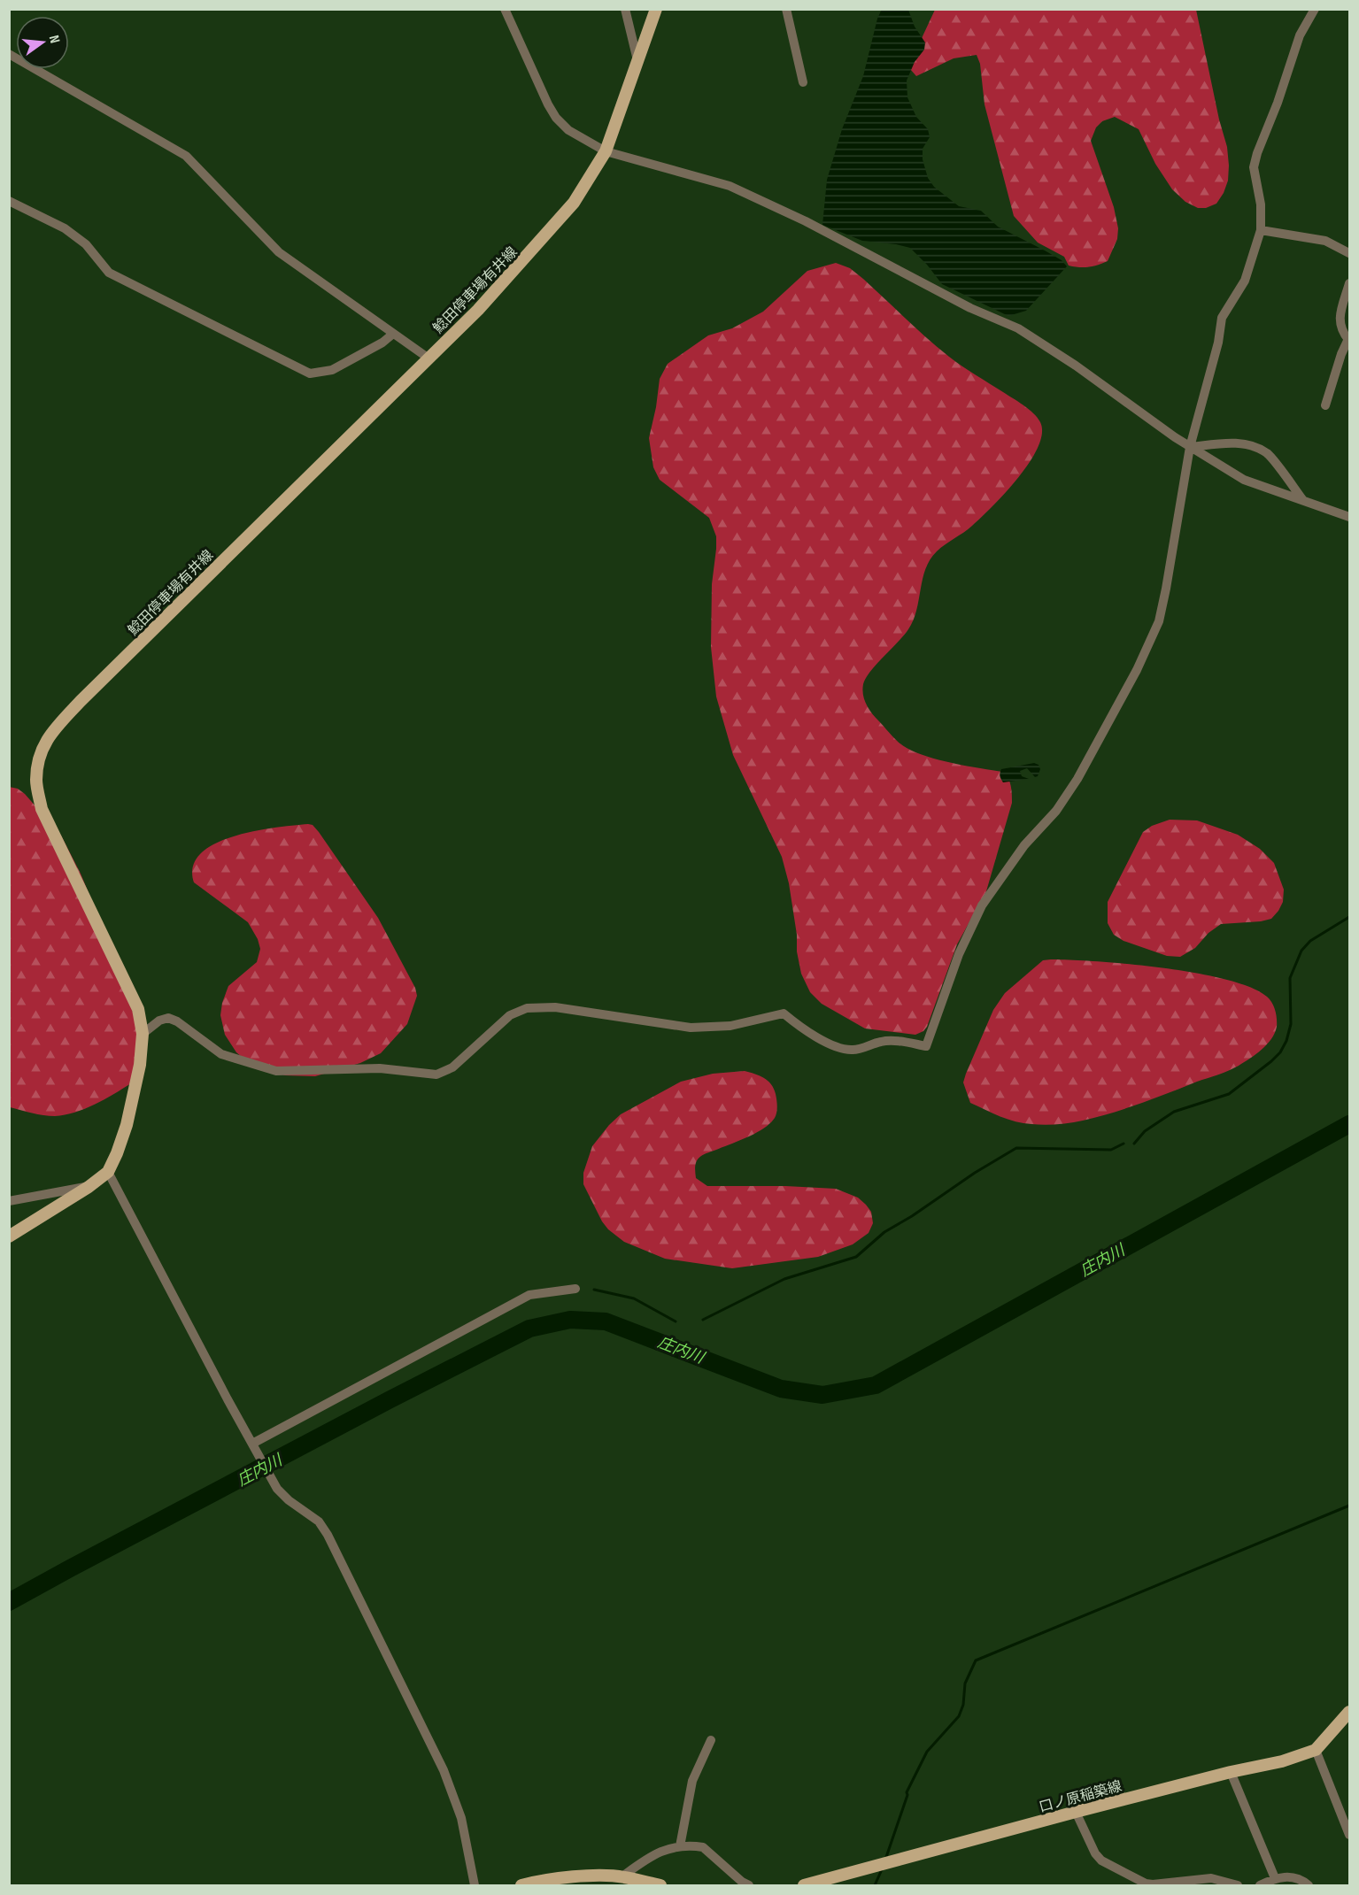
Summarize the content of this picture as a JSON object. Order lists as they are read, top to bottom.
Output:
{
  "streets": {
    "main road": ["鯰田停車場有井線", "口ノ原稲築線"]
  },
  "water": ["庄内川"],
  "north": "right"
}
